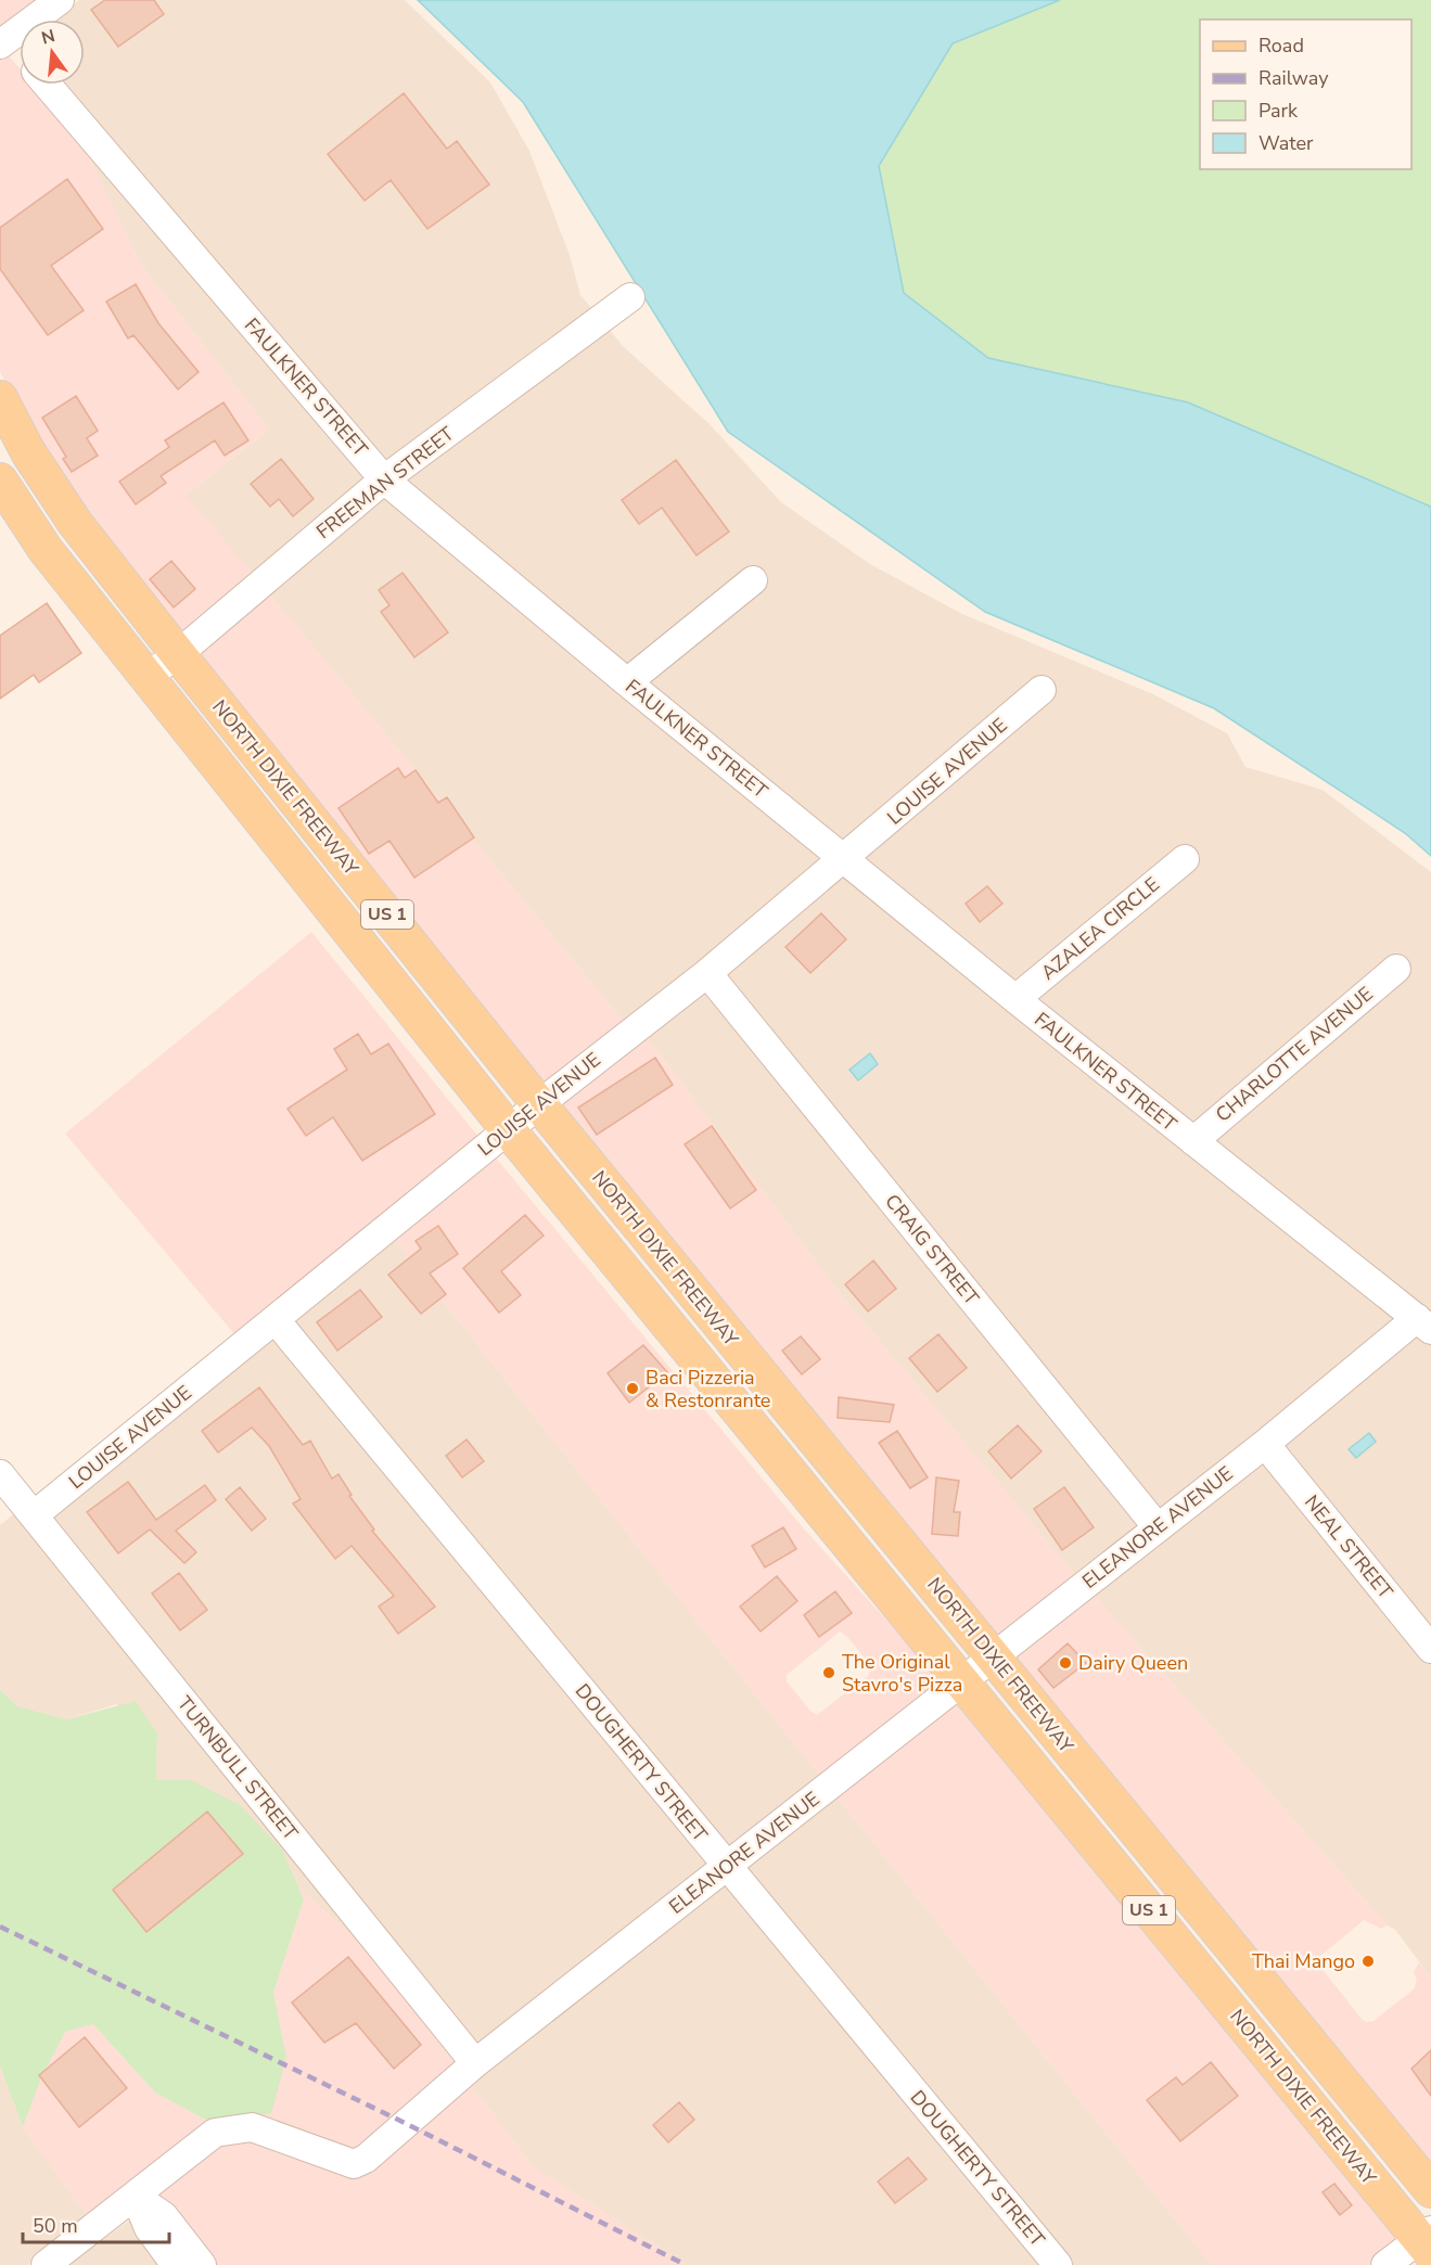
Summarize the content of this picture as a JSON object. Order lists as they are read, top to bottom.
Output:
{
  "streets": {
    "main road": ["NORTH DIXIE FREEWAY", "US 1"],
    "street": [
      "FAULKNER STREET",
      "FREEMAN STREET",
      "LOUISE AVENUE",
      "AZALEA CIRCLE",
      "CHARLOTTE AVENUE",
      "CRAIG STREET",
      "ELEANORE AVENUE",
      "NEAL STREET",
      "DOUGHERTY STREET",
      "TURNBULL STREET"
    ]
  },
  "crossings": [
    ["FAULKNER STREET", "FREEMAN STREET"],
    ["FAULKNER STREET", "LOUISE AVENUE"],
    ["FAULKNER STREET", "AZALEA CIRCLE"],
    ["FAULKNER STREET", "CHARLOTTE AVENUE"],
    ["FAULKNER STREET", "ELEANORE AVENUE"],
    ["FREEMAN STREET", "NORTH DIXIE FREEWAY"],
    ["LOUISE AVENUE", "NORTH DIXIE FREEWAY"],
    ["LOUISE AVENUE", "CRAIG STREET"],
    ["LOUISE AVENUE", "DOUGHERTY STREET"],
    ["LOUISE AVENUE", "TURNBULL STREET"],
    ["NORTH DIXIE FREEWAY", "ELEANORE AVENUE"],
    ["CRAIG STREET", "ELEANORE AVENUE"],
    ["ELEANORE AVENUE", "NEAL STREET"],
    ["ELEANORE AVENUE", "DOUGHERTY STREET"],
    ["ELEANORE AVENUE", "TURNBULL STREET"]
  ],
  "places": [
    "Baci Pizzeria & Restonrante",
    "Dairy Queen",
    "The Original Stavro's Pizza",
    "Thai Mango"
  ],
  "legend": [
    "Road",
    "Railway",
    "Park",
    "Water"
  ],
  "scale_bar": "50 m",
  "north": "top"
}
